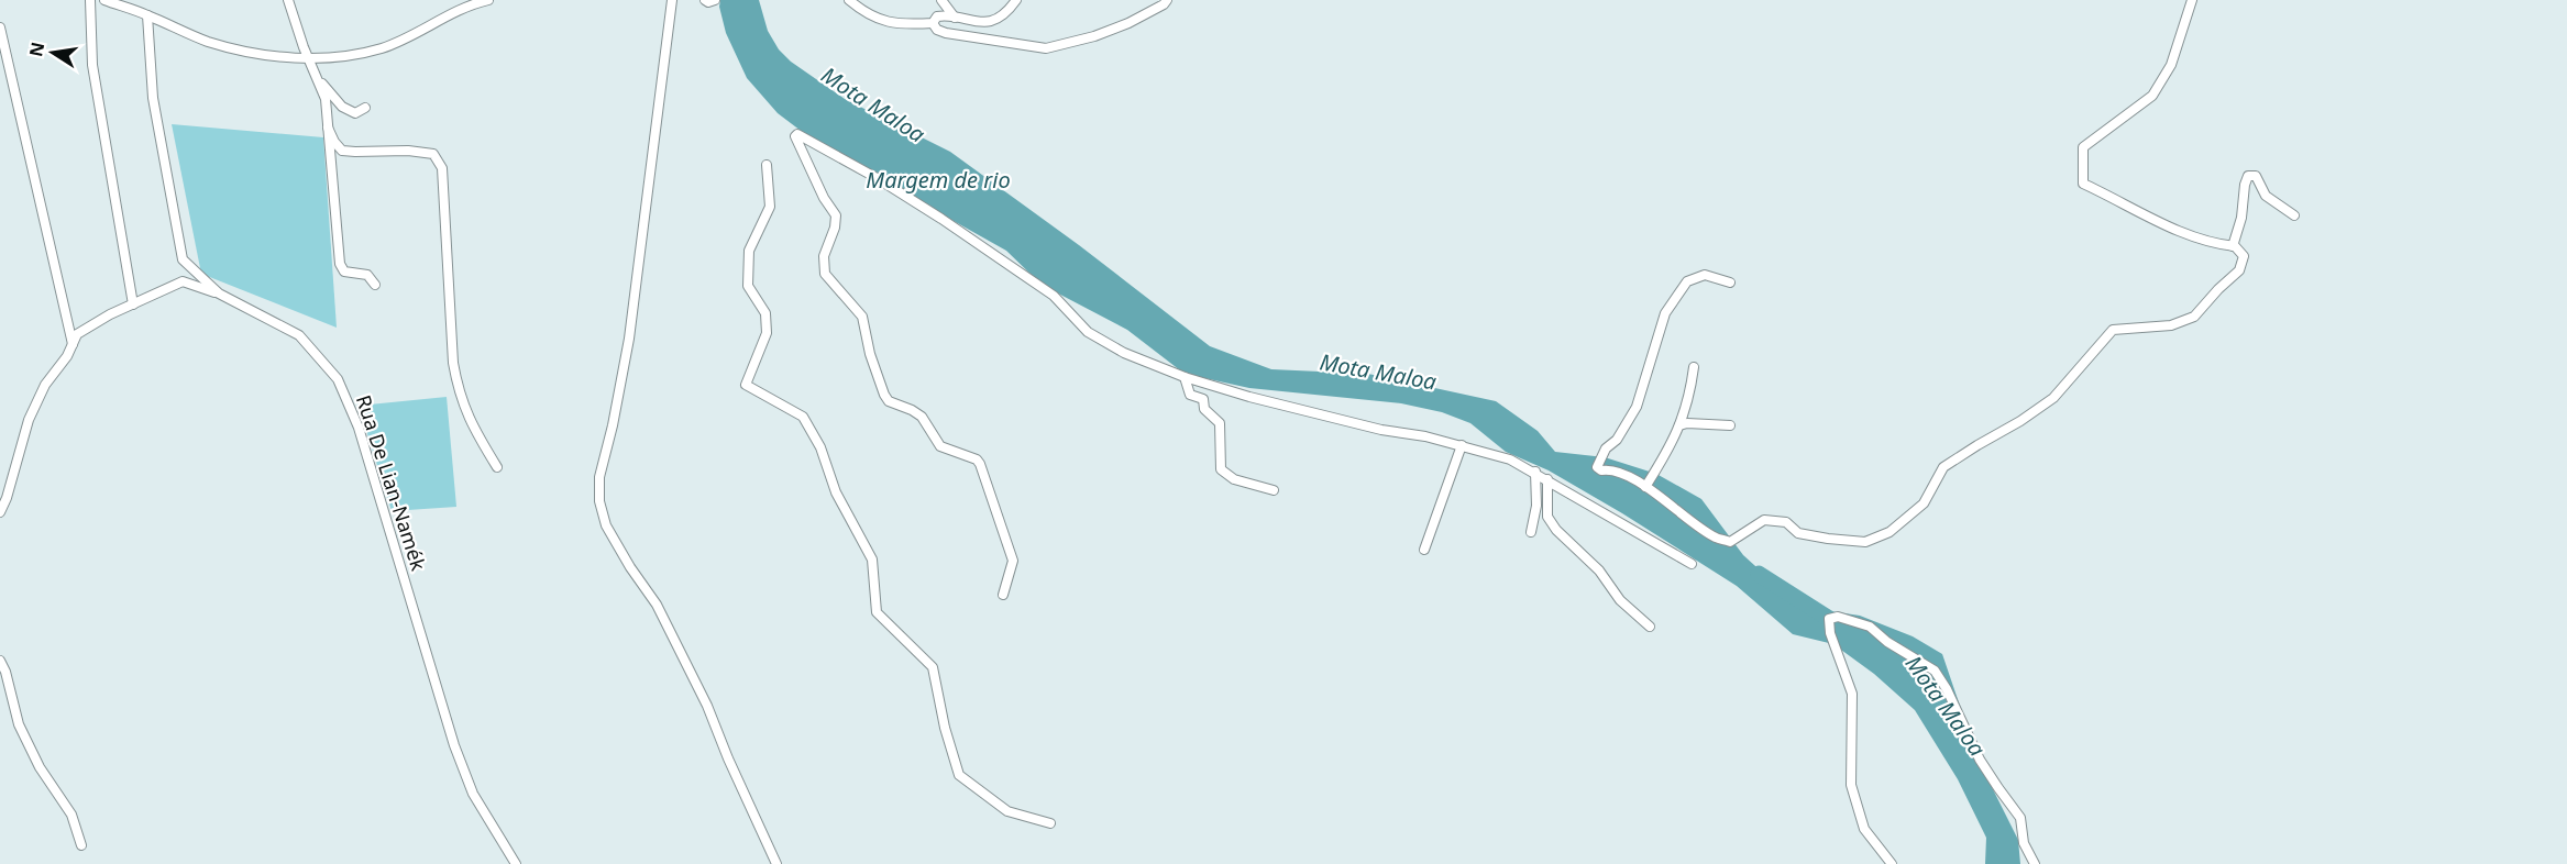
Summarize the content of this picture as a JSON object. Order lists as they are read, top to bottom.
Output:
{
  "streets": {
    "street": ["Rua De Lian-Namék"]
  },
  "water": ["Mota Maloa", "Margem de rio"],
  "north": "left"
}
